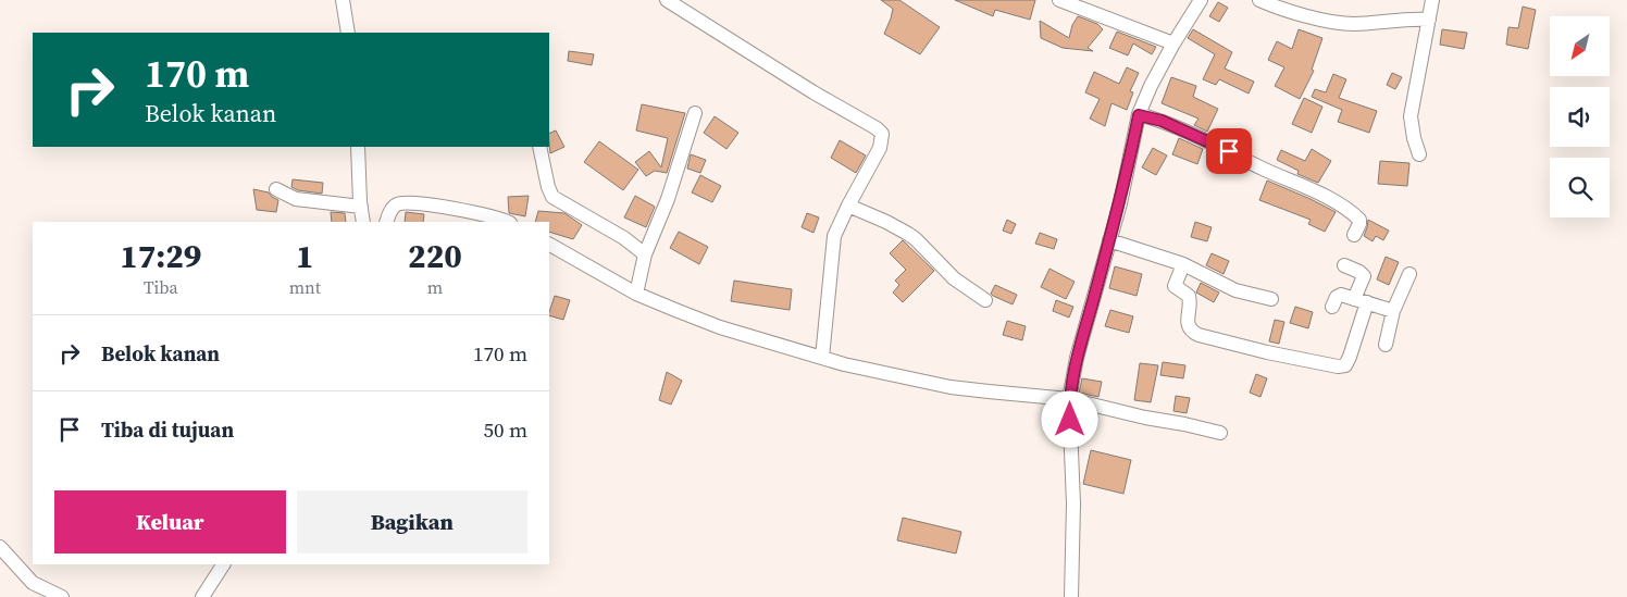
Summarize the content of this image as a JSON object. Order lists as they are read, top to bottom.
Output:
{
  "north": "bottom left",
  "page": {
    "turn": ["170 m", "Belok kanan"],
    "eta": [
      "17:29",
      "Tiba",
      "1",
      "mnt",
      "220",
      "m"
    ],
    "list": [
      {
        "name": "Belok kanan",
        "value": "170 m"
      },
      {
        "name": "Tiba di tujuan",
        "value": "50 m"
      }
    ],
    "buttons": ["Keluar", "Bagikan"]
  }
}
